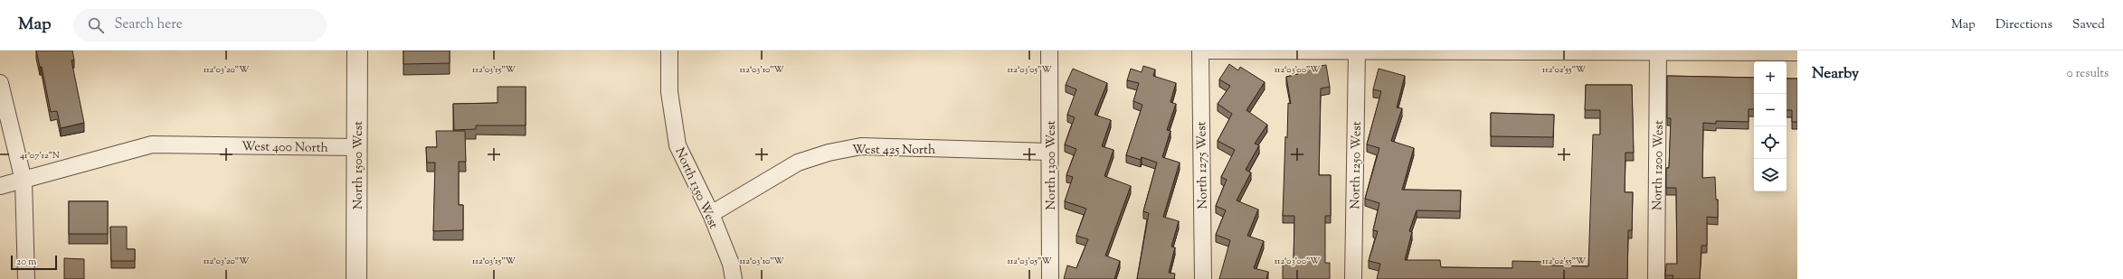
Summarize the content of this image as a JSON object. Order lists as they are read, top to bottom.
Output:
{
  "streets": {
    "street": [
      "West 400 North",
      "West 425 North",
      "North 1500 West",
      "North 1300 West",
      "North 1275 West",
      "North 1250 West",
      "North 1200 West",
      "North 1350 West"
    ]
  },
  "crossings": [
    ["West 400 North", "North 1500 West"],
    ["West 425 North", "North 1300 West"],
    ["West 425 North", "North 1350 West"]
  ],
  "scale_bar": "20 m",
  "page": {
    "header": "Map",
    "search": "Search here",
    "nav": ["Map", "Directions", "Saved"],
    "heading": ["Nearby", "0 results"],
    "map_buttons": ["+", "−"],
    "scale": "20 m"
  },
  "coordinates": [
    "112°03'20\"W",
    "112°03'15\"W",
    "112°03'10\"W",
    "112°03'05\"W",
    "112°03'00\"W",
    "112°02'55\"W",
    "41°07'12\"N"
  ]
}
